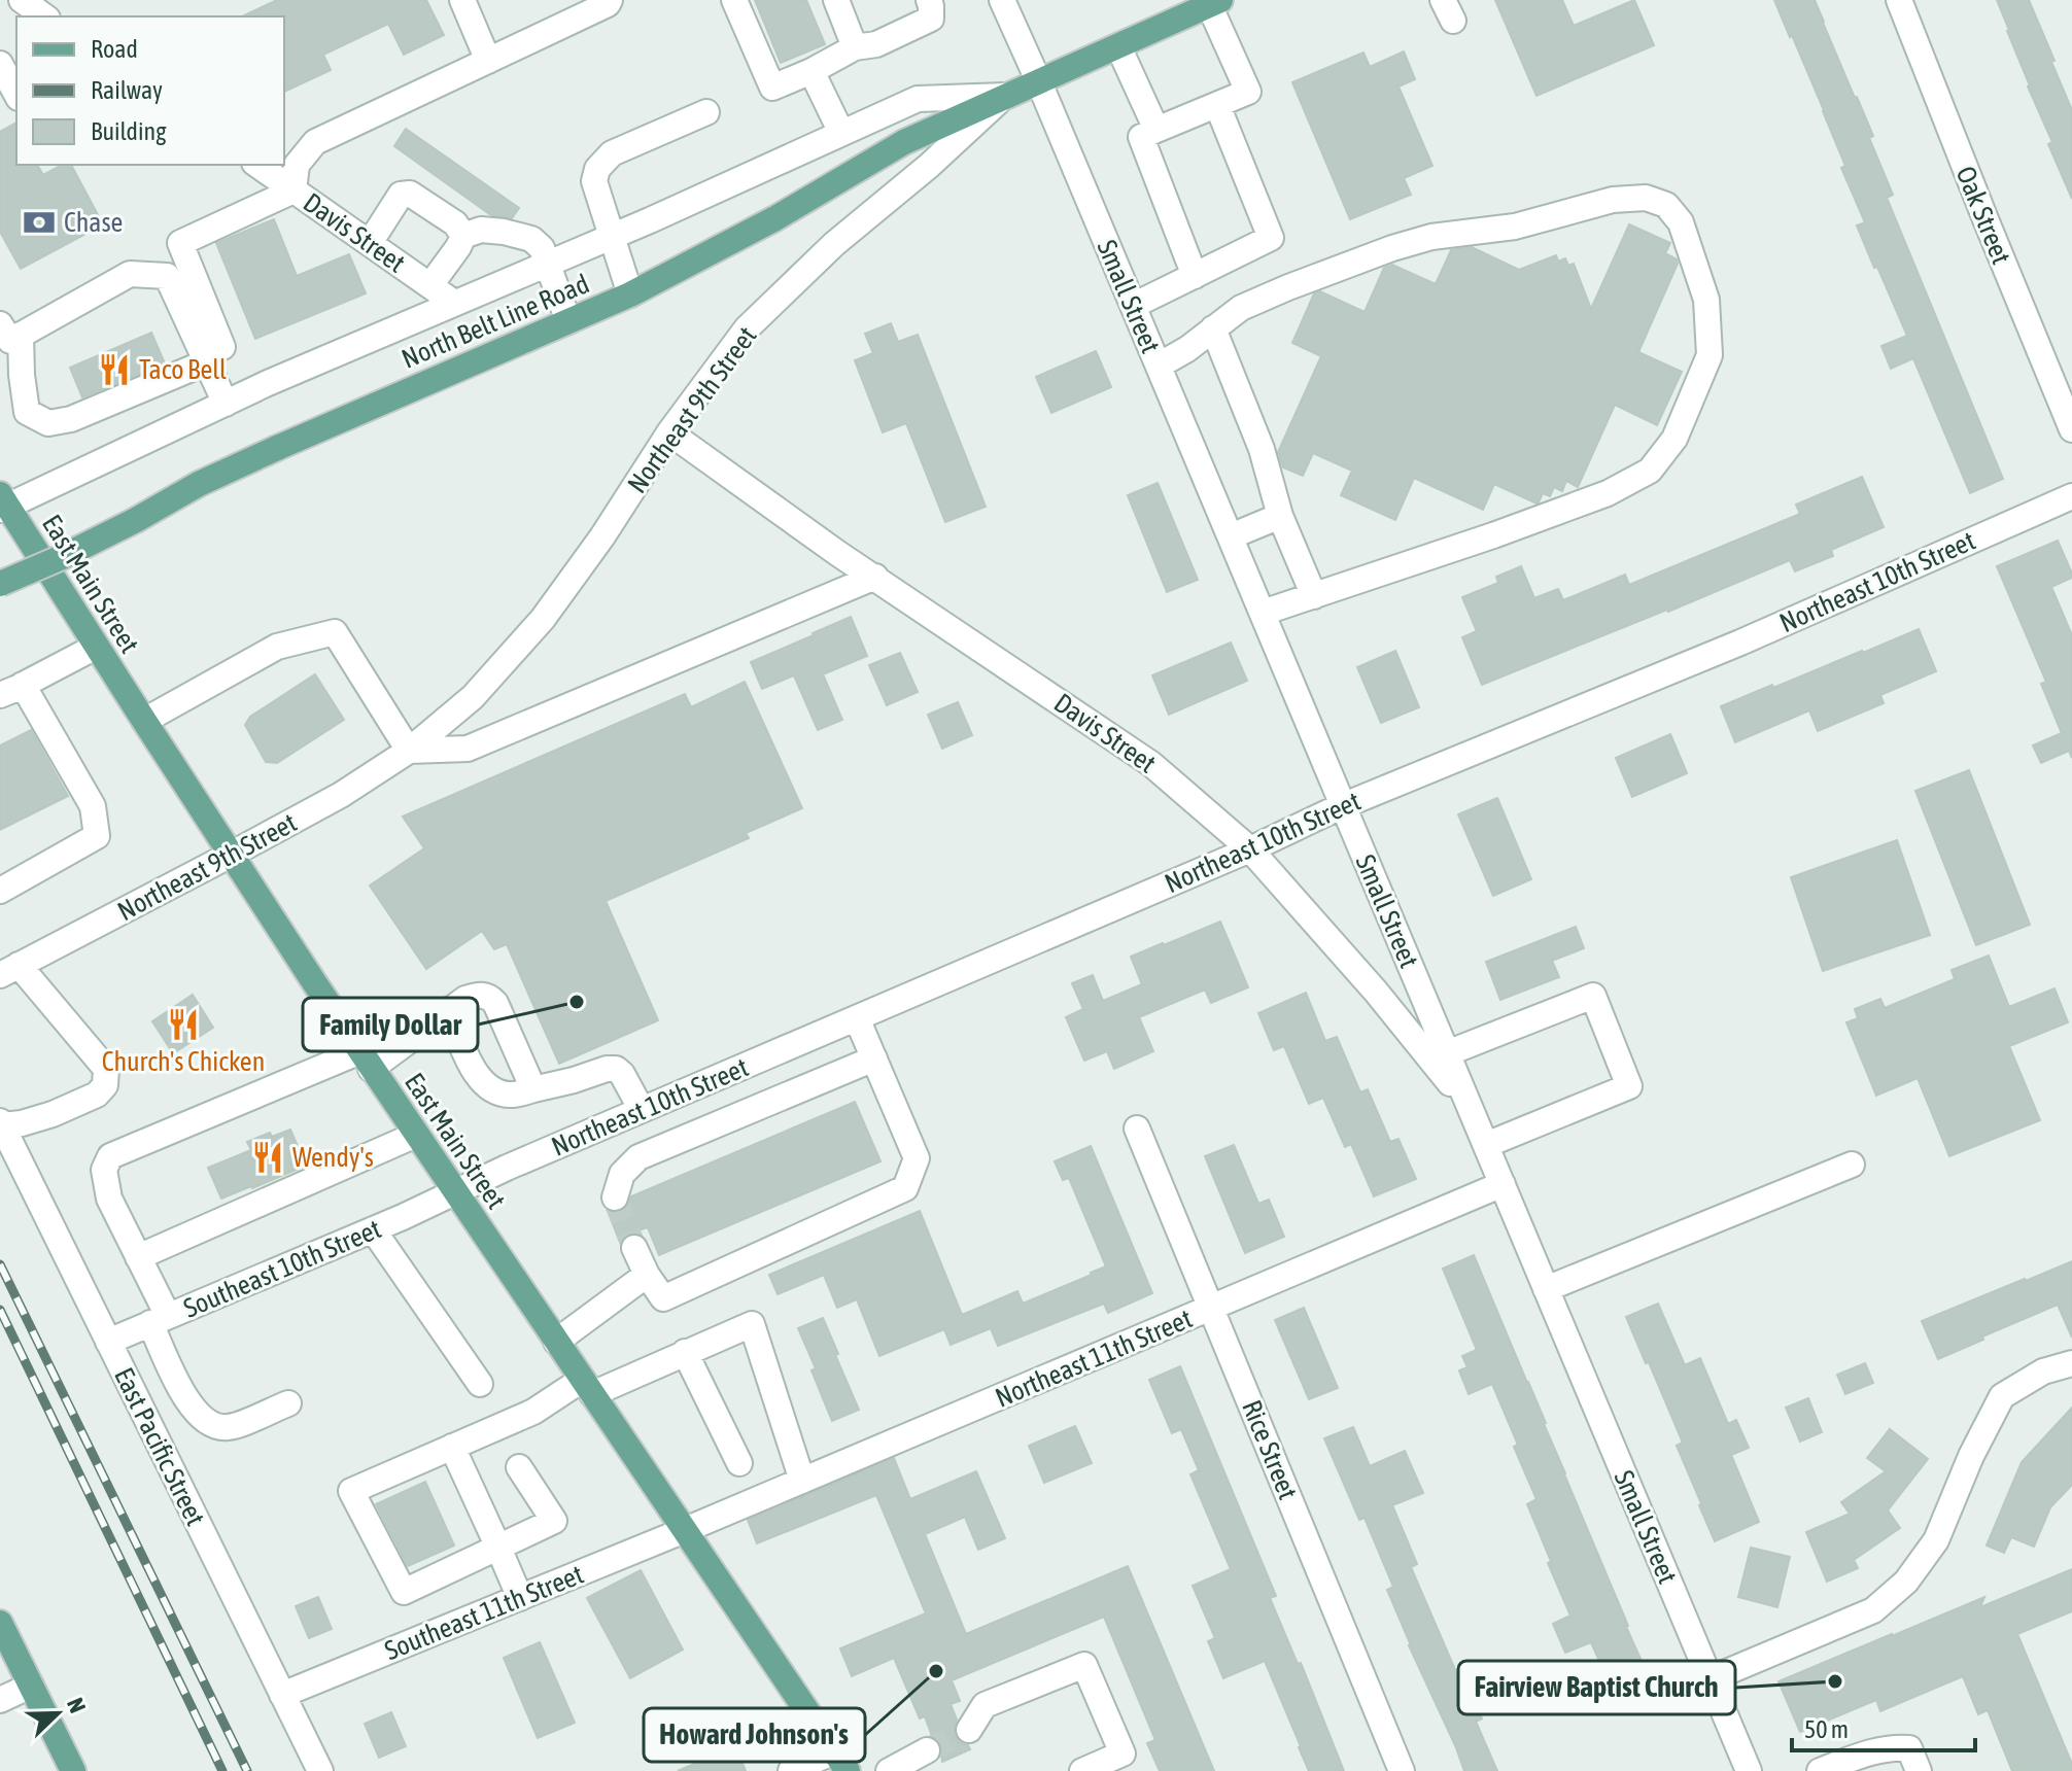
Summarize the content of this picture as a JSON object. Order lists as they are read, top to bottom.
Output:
{
  "streets": {
    "main road": ["North Belt Line Road", "East Main Street"],
    "street": [
      "Oak Street",
      "Davis Street",
      "Small Street",
      "Northeast 9th Street",
      "Northeast 10th Street",
      "Southeast 10th Street",
      "Northeast 11th Street",
      "East Pacific Street",
      "Rice Street",
      "Southeast 11th Street"
    ]
  },
  "crossings": [
    ["Davis Street", "Small Street"],
    ["Davis Street", "North Belt Line Road"],
    ["Davis Street", "Northeast 9th Street"],
    ["Davis Street", "Northeast 10th Street"],
    ["Small Street", "North Belt Line Road"],
    ["Small Street", "Northeast 10th Street"],
    ["Small Street", "Northeast 11th Street"],
    ["North Belt Line Road", "Northeast 9th Street"],
    ["North Belt Line Road", "East Main Street"],
    ["Northeast 9th Street", "East Main Street"],
    ["Northeast 10th Street", "East Main Street"],
    ["Northeast 10th Street", "Southeast 10th Street"],
    ["East Main Street", "Southeast 10th Street"],
    ["East Main Street", "Northeast 11th Street"],
    ["East Main Street", "Southeast 11th Street"],
    ["Southeast 10th Street", "East Pacific Street"],
    ["Northeast 11th Street", "Rice Street"],
    ["Northeast 11th Street", "Southeast 11th Street"],
    ["East Pacific Street", "Southeast 11th Street"]
  ],
  "places": {
    "bank": ["Chase"],
    "restaurant": ["Taco Bell", "Church's Chicken", "Wendy's"],
    "other": ["Family Dollar", "Howard Johnson's", "Fairview Baptist Church"]
  },
  "legend": ["Road", "Railway", "Building"],
  "scale_bar": "50 m",
  "north": "top right"
}
